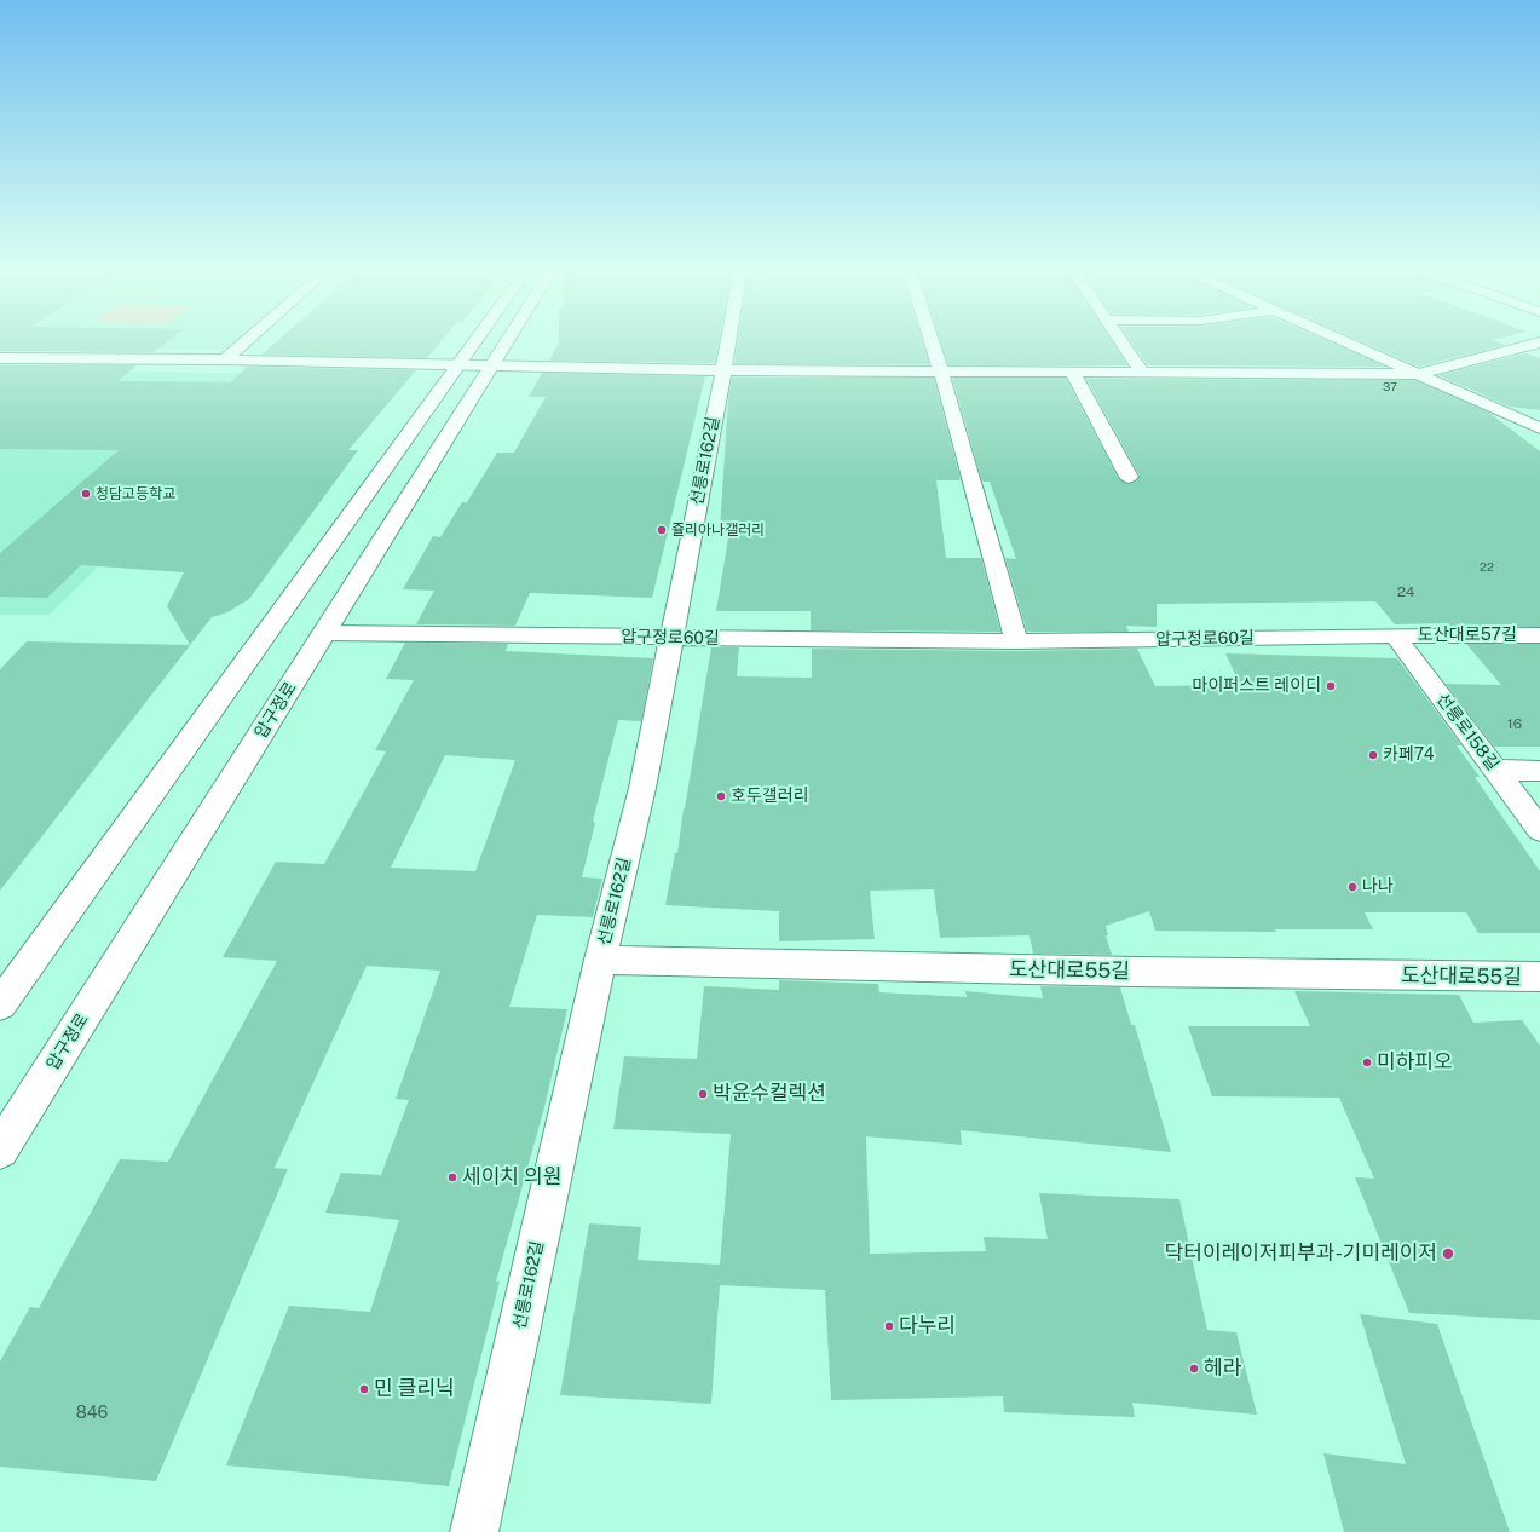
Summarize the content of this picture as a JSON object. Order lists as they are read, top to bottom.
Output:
{
  "streets": {
    "street": [
      "선릉로162길",
      "도산대로57길",
      "압구정로60길",
      "압구정로",
      "선릉로158길",
      "도산대로55길"
    ]
  },
  "crossings": [
    ["선릉로162길", "압구정로60길"],
    ["선릉로162길", "도산대로55길"],
    ["도산대로57길", "압구정로60길"],
    ["도산대로57길", "선릉로158길"],
    ["압구정로60길", "압구정로"],
    ["압구정로60길", "선릉로158길"]
  ],
  "places": [
    "청담고등학교",
    "쥴리아나갤러리",
    "마이퍼스트 레이디",
    "카페74",
    "호두갤러리",
    "나나",
    "미하피오",
    "박윤수컬렉션",
    "세이치 의원",
    "닥터이레이저피부과-기미레이저",
    "다누리",
    "헤라",
    "민 클리닉"
  ],
  "house_numbers": [
    "37",
    "22",
    "24",
    "16",
    "846"
  ]
}
